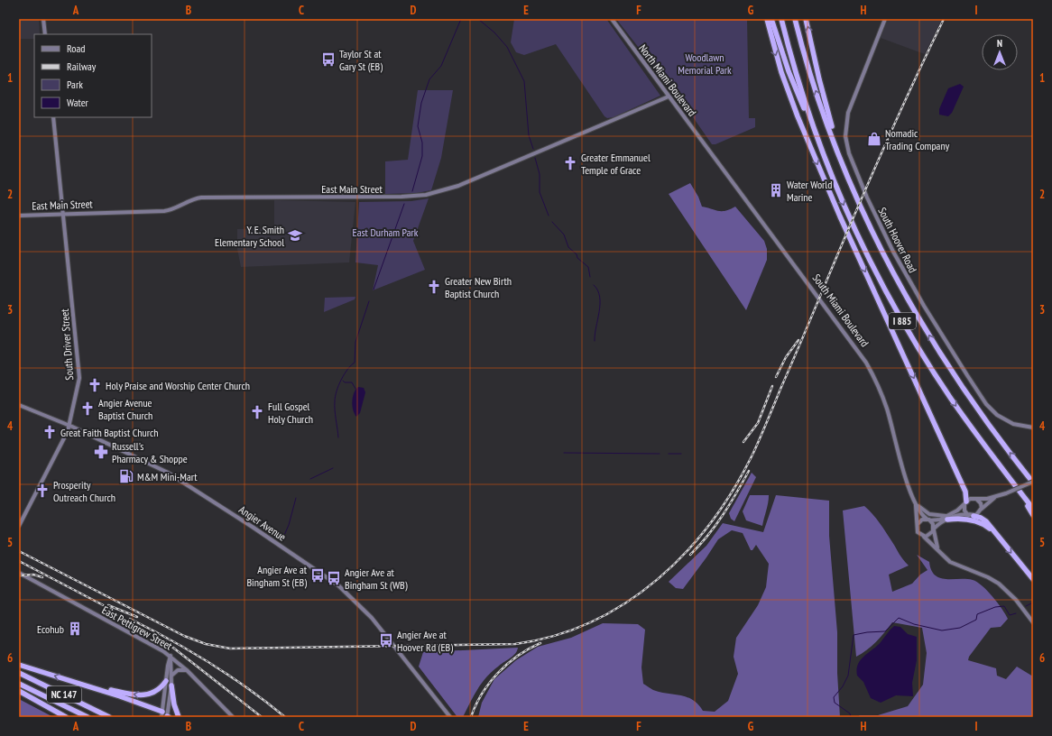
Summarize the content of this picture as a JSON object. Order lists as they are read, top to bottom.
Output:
{
  "streets": {
    "highway": ["I 885", "NC 147"],
    "street": [
      "North Miami Boulevard",
      "East Main Street",
      "South Hoover Road",
      "South Miami Boulevard",
      "South Driver Street",
      "Angier Avenue",
      "East Pettigrew Street"
    ]
  },
  "crossings": [
    ["North Miami Boulevard", "East Main Street"],
    ["North Miami Boulevard", "South Miami Boulevard"],
    ["East Main Street", "South Driver Street"],
    ["South Driver Street", "Angier Avenue"]
  ],
  "parks": ["Woodlawn Memorial Park", "East Durham Park"],
  "places": {
    "bus stop": [
      "Taylor St at Gary St (EB)",
      "Angier Ave at Bingham St (EB)",
      "Angier Ave at Bingham St (WB)",
      "Angier Ave at Hoover Rd (EB)"
    ],
    "shop": ["Nomadic Trading Company"],
    "church": [
      "Greater Emmanuel Temple of Grace",
      "Greater New Birth Baptist Church",
      "Holy Praise and Worship Center Church",
      "Angier Avenue Baptist Church",
      "Full Gospel Holy Church",
      "Great Faith Baptist Church",
      "Prosperity Outreach Church"
    ],
    "building": ["Water World Marine", "Ecohub"],
    "school or university": ["Y. E. Smith Elementary School"],
    "pharmacy": ["Russell's Pharmacy & Shoppe"],
    "fuel station": ["M&M Mini-Mart"]
  },
  "legend": [
    "Road",
    "Railway",
    "Park",
    "Water"
  ],
  "north": "top",
  "grid": {
    "columns": [
      "A",
      "B",
      "C",
      "D",
      "E",
      "F",
      "G",
      "H",
      "I"
    ],
    "rows": [
      "1",
      "2",
      "3",
      "4",
      "5",
      "6"
    ]
  }
}
